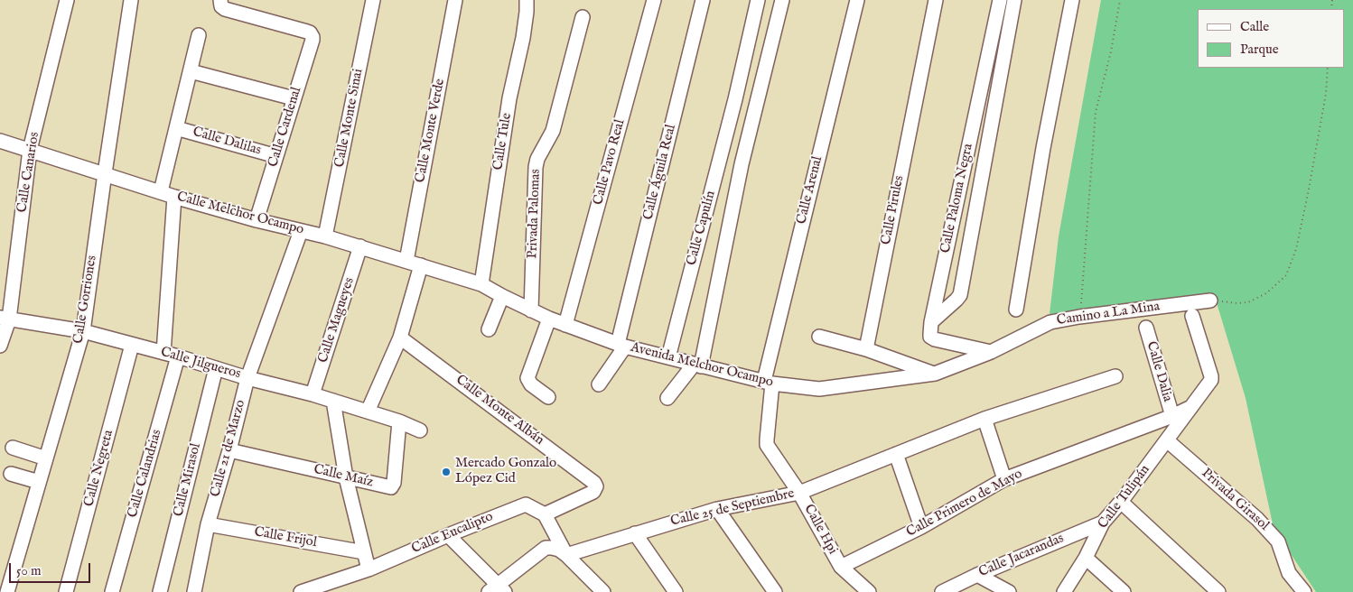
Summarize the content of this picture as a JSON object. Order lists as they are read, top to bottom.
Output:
{
  "streets": {
    "street": [
      "Calle Monte Sinai",
      "Calle Cardenal",
      "Calle Monte Verde",
      "Calle Dalilas",
      "Calle Tule",
      "Calle Pavo Real",
      "Calle Canarios",
      "Calle Águila Real",
      "Calle Arenal",
      "Calle Paloma Negra",
      "Calle Pirules",
      "Calle Melchor Ocampo",
      "Privada Palomas",
      "Calle Capulín",
      "Calle Gorriones",
      "Camino a La Mina",
      "Calle Magueyes",
      "Calle Jilgueros",
      "Avenida Melchor Ocampo",
      "Calle Dalia",
      "Calle Monte Albán",
      "Calle 21 de Marzo",
      "Calle Negreta",
      "Calle Calandrias",
      "Calle Maíz",
      "Calle Mirasol",
      "Calle Tulipán",
      "Privada Girasol",
      "Calle Primero de Mayo",
      "Calle 25 de Septiembre",
      "Calle Hpi",
      "Calle Eucalipto",
      "Calle Frijol",
      "Calle Jacarandas"
    ]
  },
  "crossings": [
    ["Calle Monte Sinai", "Calle Melchor Ocampo"],
    ["Calle Cardenal", "Calle Dalilas"],
    ["Calle Cardenal", "Calle Melchor Ocampo"],
    ["Calle Monte Verde", "Calle Melchor Ocampo"],
    ["Calle Tule", "Calle Melchor Ocampo"],
    ["Calle Tule", "Avenida Melchor Ocampo"],
    ["Calle Pavo Real", "Avenida Melchor Ocampo"],
    ["Calle Canarios", "Calle Melchor Ocampo"],
    ["Calle Canarios", "Calle Jilgueros"],
    ["Calle Águila Real", "Avenida Melchor Ocampo"],
    ["Calle Arenal", "Avenida Melchor Ocampo"],
    ["Calle Arenal", "Calle 25 de Septiembre"],
    ["Calle Arenal", "Calle Hpi"],
    ["Calle Melchor Ocampo", "Calle Gorriones"],
    ["Calle Melchor Ocampo", "Calle Magueyes"],
    ["Calle Melchor Ocampo", "Avenida Melchor Ocampo"],
    ["Calle Melchor Ocampo", "Calle 21 de Marzo"],
    ["Privada Palomas", "Avenida Melchor Ocampo"],
    ["Calle Capulín", "Avenida Melchor Ocampo"],
    ["Calle Gorriones", "Calle Jilgueros"],
    ["Camino a La Mina", "Avenida Melchor Ocampo"],
    ["Calle Magueyes", "Calle Jilgueros"],
    ["Calle Jilgueros", "Calle 21 de Marzo"],
    ["Calle Jilgueros", "Calle Negreta"],
    ["Calle Jilgueros", "Calle Calandrias"],
    ["Calle Jilgueros", "Calle Maíz"],
    ["Calle Jilgueros", "Calle Mirasol"],
    ["Calle Dalia", "Calle Primero de Mayo"],
    ["Calle Monte Albán", "Calle Eucalipto"],
    ["Calle 21 de Marzo", "Calle Maíz"],
    ["Calle 21 de Marzo", "Calle Frijol"],
    ["Calle Tulipán", "Privada Girasol"],
    ["Calle Tulipán", "Calle Primero de Mayo"],
    ["Calle Tulipán", "Calle Jacarandas"],
    ["Calle Primero de Mayo", "Calle Hpi"],
    ["Calle 25 de Septiembre", "Calle Hpi"]
  ],
  "places": ["Mercado Gonzalo López Cid"],
  "legend": ["Calle", "Parque"],
  "scale_bar": "50 m"
}
